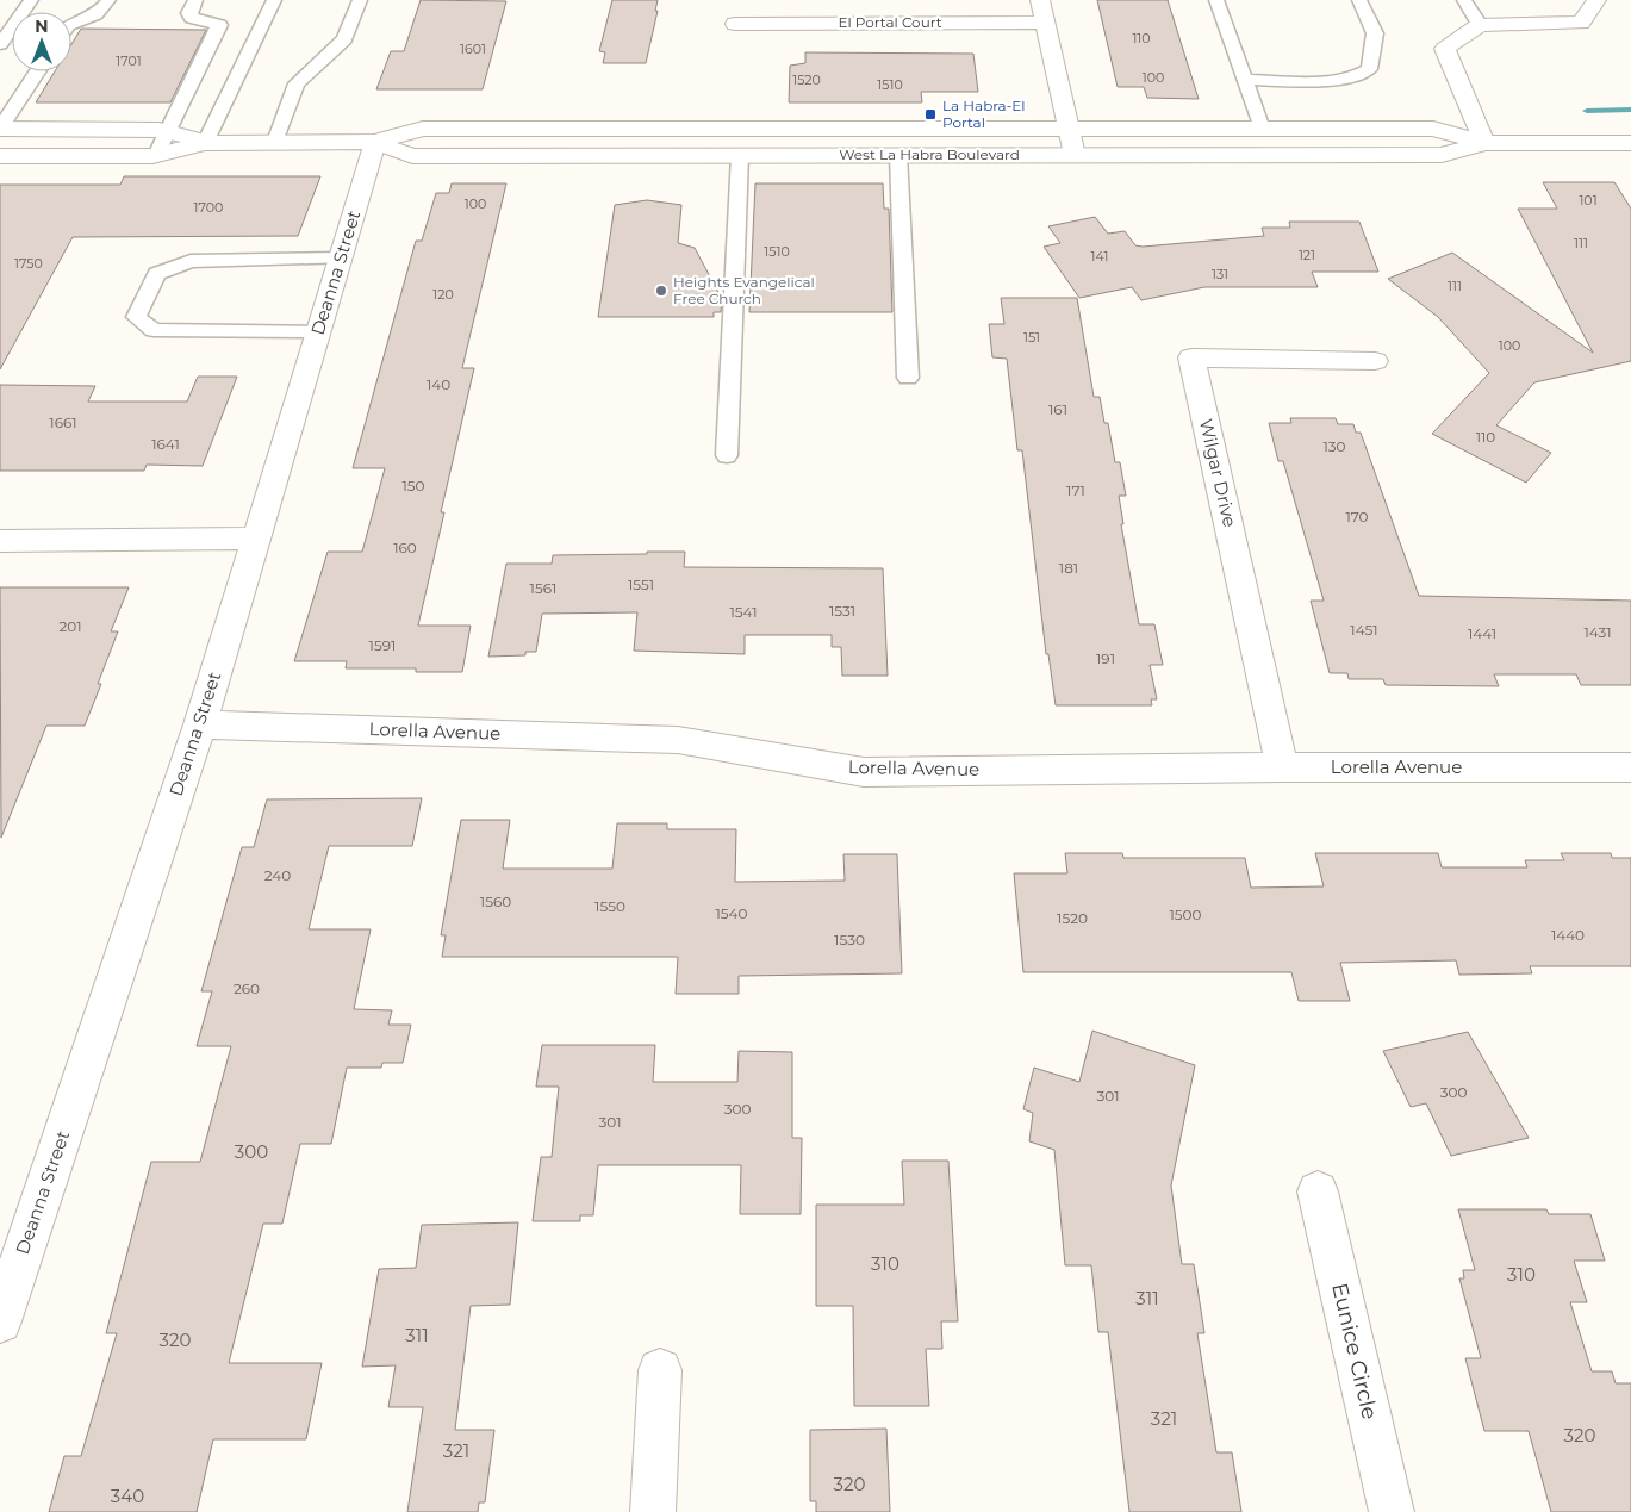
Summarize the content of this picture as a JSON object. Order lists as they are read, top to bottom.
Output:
{
  "streets": {
    "street": [
      "El Portal Court",
      "West La Habra Boulevard",
      "Deanna Street",
      "Wilgar Drive",
      "Lorella Avenue",
      "Eunice Circle"
    ]
  },
  "crossings": [
    ["West La Habra Boulevard", "Deanna Street"],
    ["Deanna Street", "Lorella Avenue"],
    ["Wilgar Drive", "Lorella Avenue"]
  ],
  "places": {
    "transit": ["La Habra-El Portal"],
    "other": ["Heights Evangelical Free Church"]
  },
  "house_numbers": [
    "110",
    "1601",
    "1701",
    "100",
    "1520",
    "1510",
    "101",
    "100",
    "1700",
    "111",
    "1510",
    "121",
    "141",
    "1750",
    "131",
    "111",
    "120",
    "151",
    "100",
    "140",
    "161",
    "1661",
    "110",
    "1641",
    "130",
    "150",
    "171",
    "170",
    "160",
    "181",
    "1551",
    "1561",
    "1531",
    "1541",
    "201",
    "1451",
    "1431",
    "1441",
    "1591",
    "191",
    "240",
    "1560",
    "1550",
    "1540",
    "1500",
    "1520",
    "1440",
    "1530",
    "260",
    "300",
    "301",
    "300",
    "301",
    "300",
    "310",
    "310",
    "311",
    "311",
    "320",
    "321",
    "320",
    "321",
    "320",
    "340"
  ],
  "north": "top"
}
